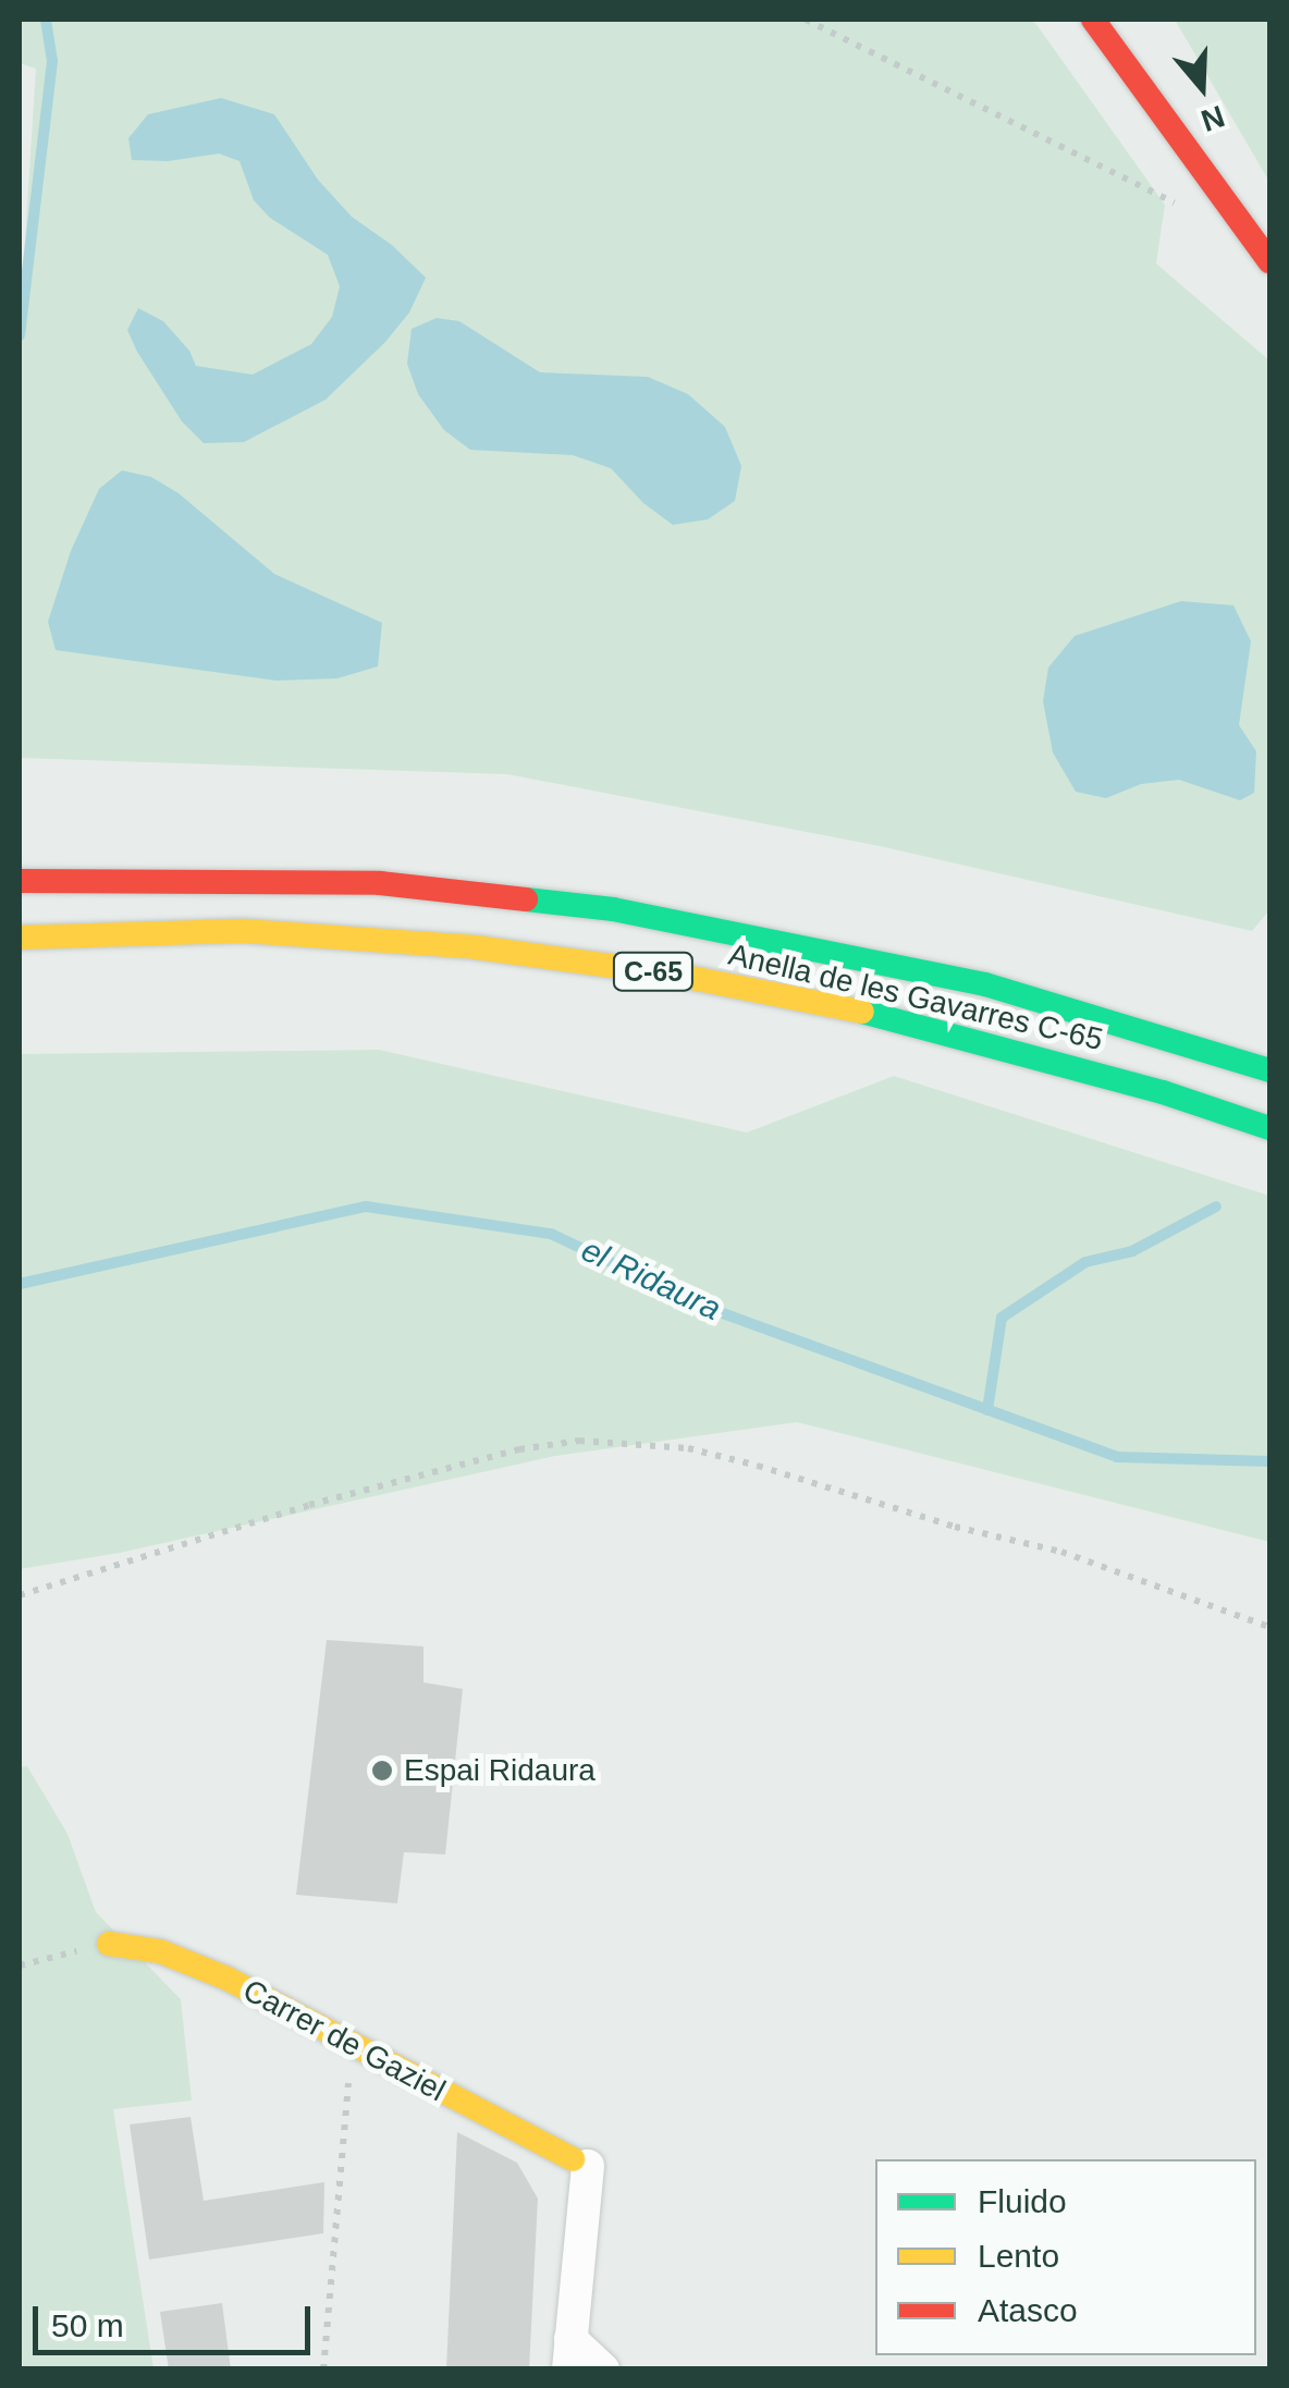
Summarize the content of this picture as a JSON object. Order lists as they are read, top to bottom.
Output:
{
  "streets": {
    "main road": ["C-65", "Anella de les Gavarres C-65", "Carrer de Gaziel"]
  },
  "water": ["el Ridaura"],
  "places": ["Espai Ridaura"],
  "legend": ["Fluido", "Lento", "Atasco"],
  "scale_bar": "50 m",
  "north": "bottom"
}
